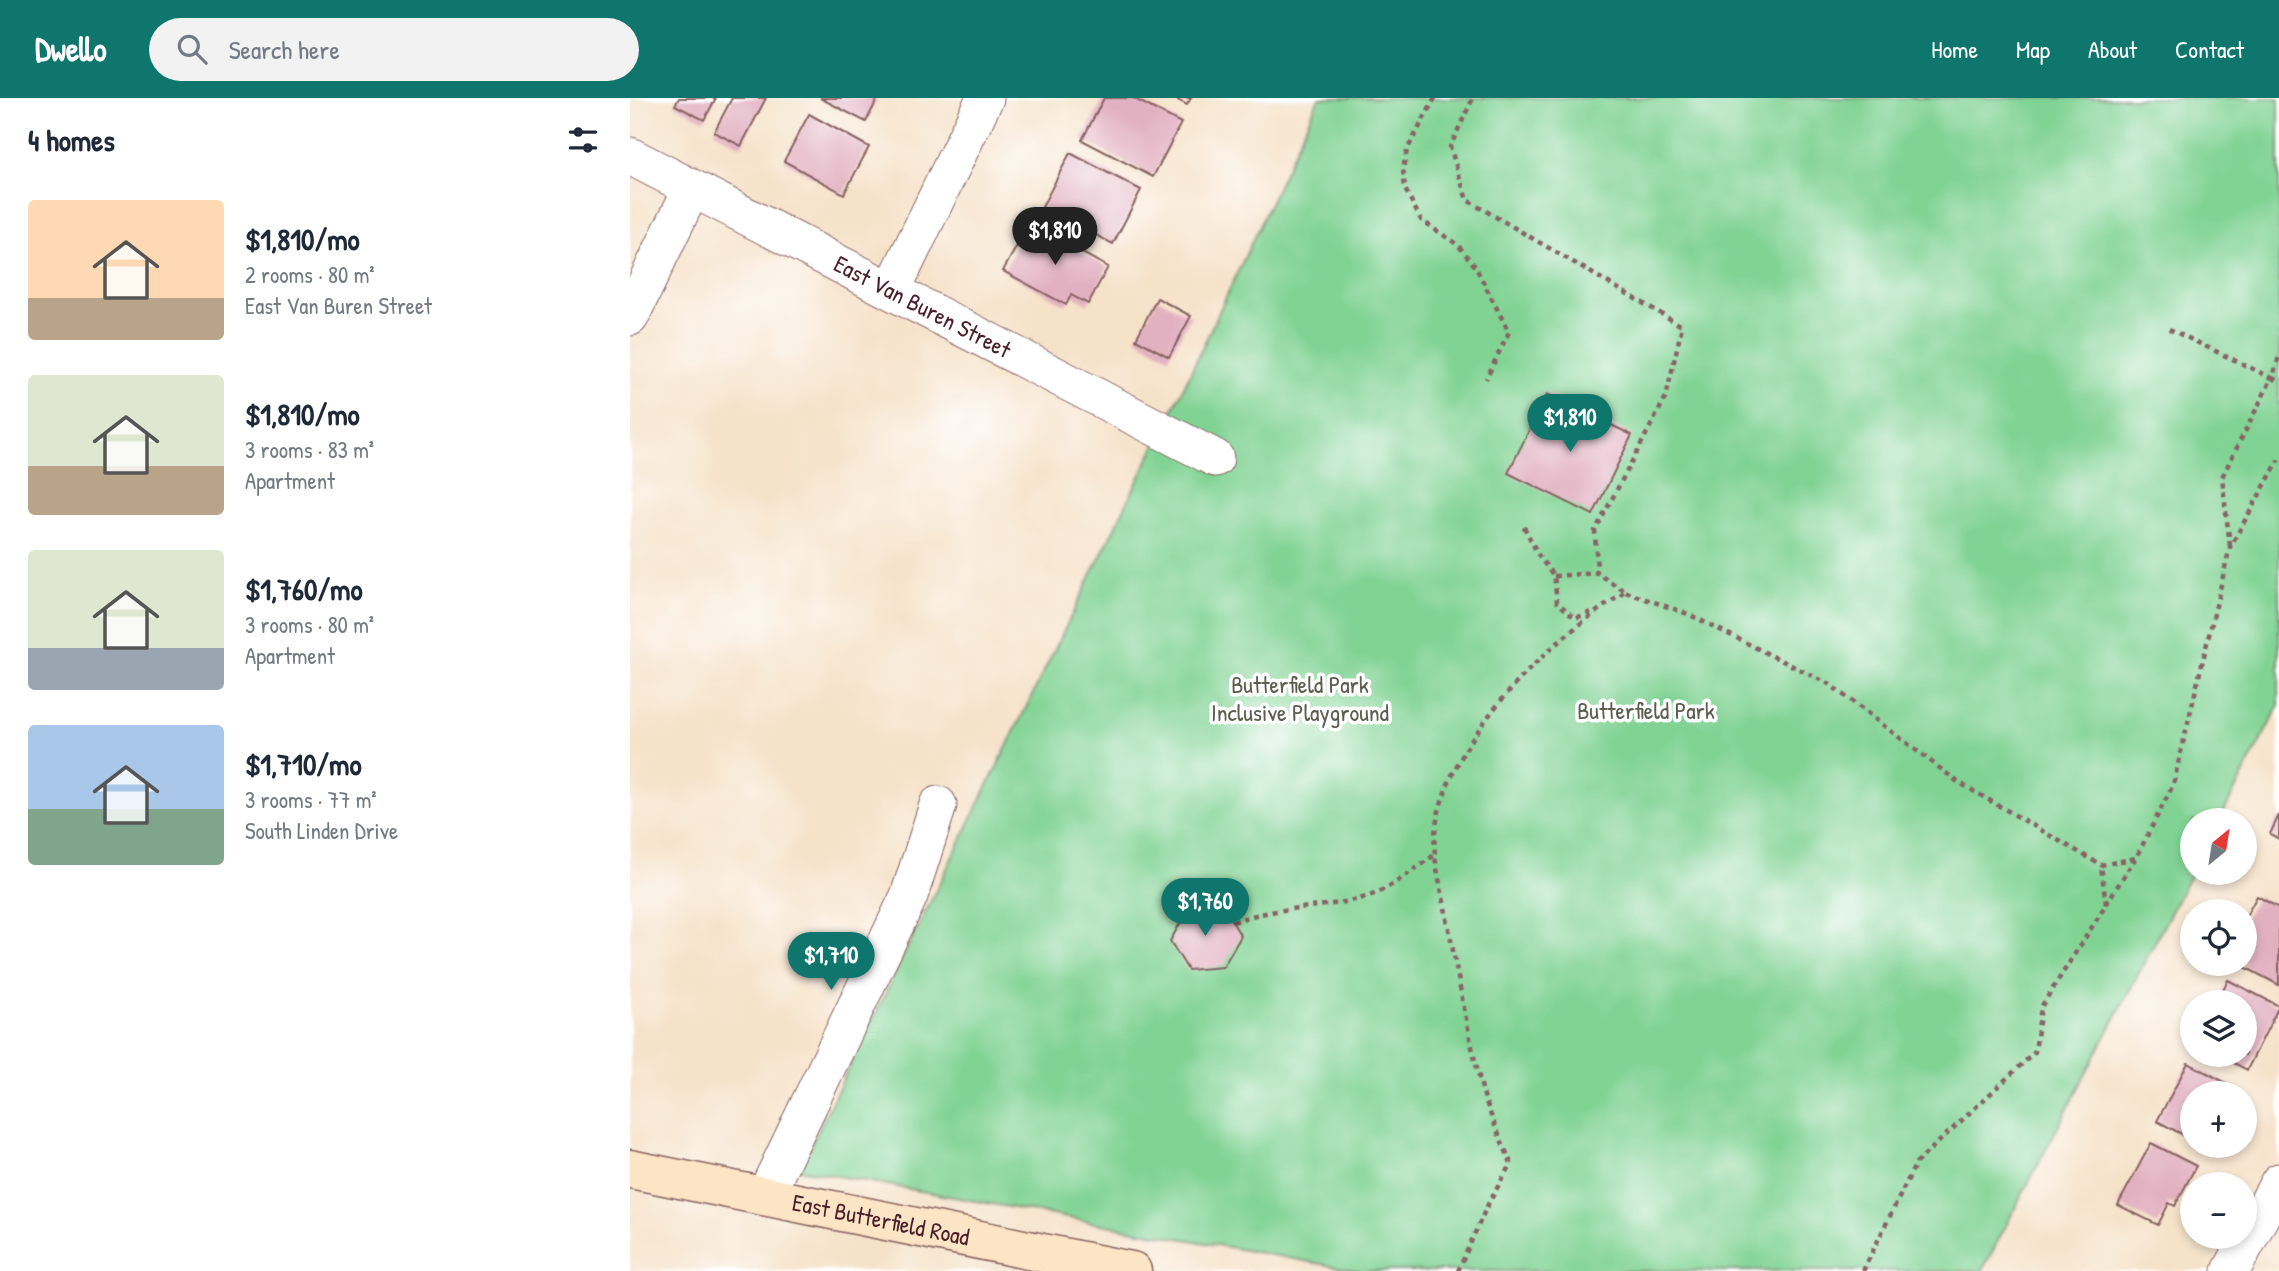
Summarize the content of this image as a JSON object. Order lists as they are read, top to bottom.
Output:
{
  "streets": {
    "main road": ["East Butterfield Road"],
    "street": ["East Van Buren Street"]
  },
  "parks": ["Butterfield Park Inclusive Playground", "Butterfield Park"],
  "north": "top right",
  "page": {
    "header": "Dwello",
    "search": "Search here",
    "nav": [
      "Home",
      "Map",
      "About",
      "Contact"
    ],
    "heading": "4 homes",
    "list": [
      {
        "name": "$1,810/mo",
        "note": "2 rooms · 80 m² · East Van Buren Street"
      },
      {
        "name": "$1,810/mo",
        "note": "3 rooms · 83 m² · Apartment"
      },
      {
        "name": "$1,760/mo",
        "note": "3 rooms · 80 m² · Apartment"
      },
      {
        "name": "$1,710/mo",
        "note": "3 rooms · 77 m² · South Linden Drive"
      }
    ],
    "price": [
      "$1,810",
      "$1,810",
      "$1,760",
      "$1,710"
    ],
    "map_buttons": ["+", "−"]
  }
}
